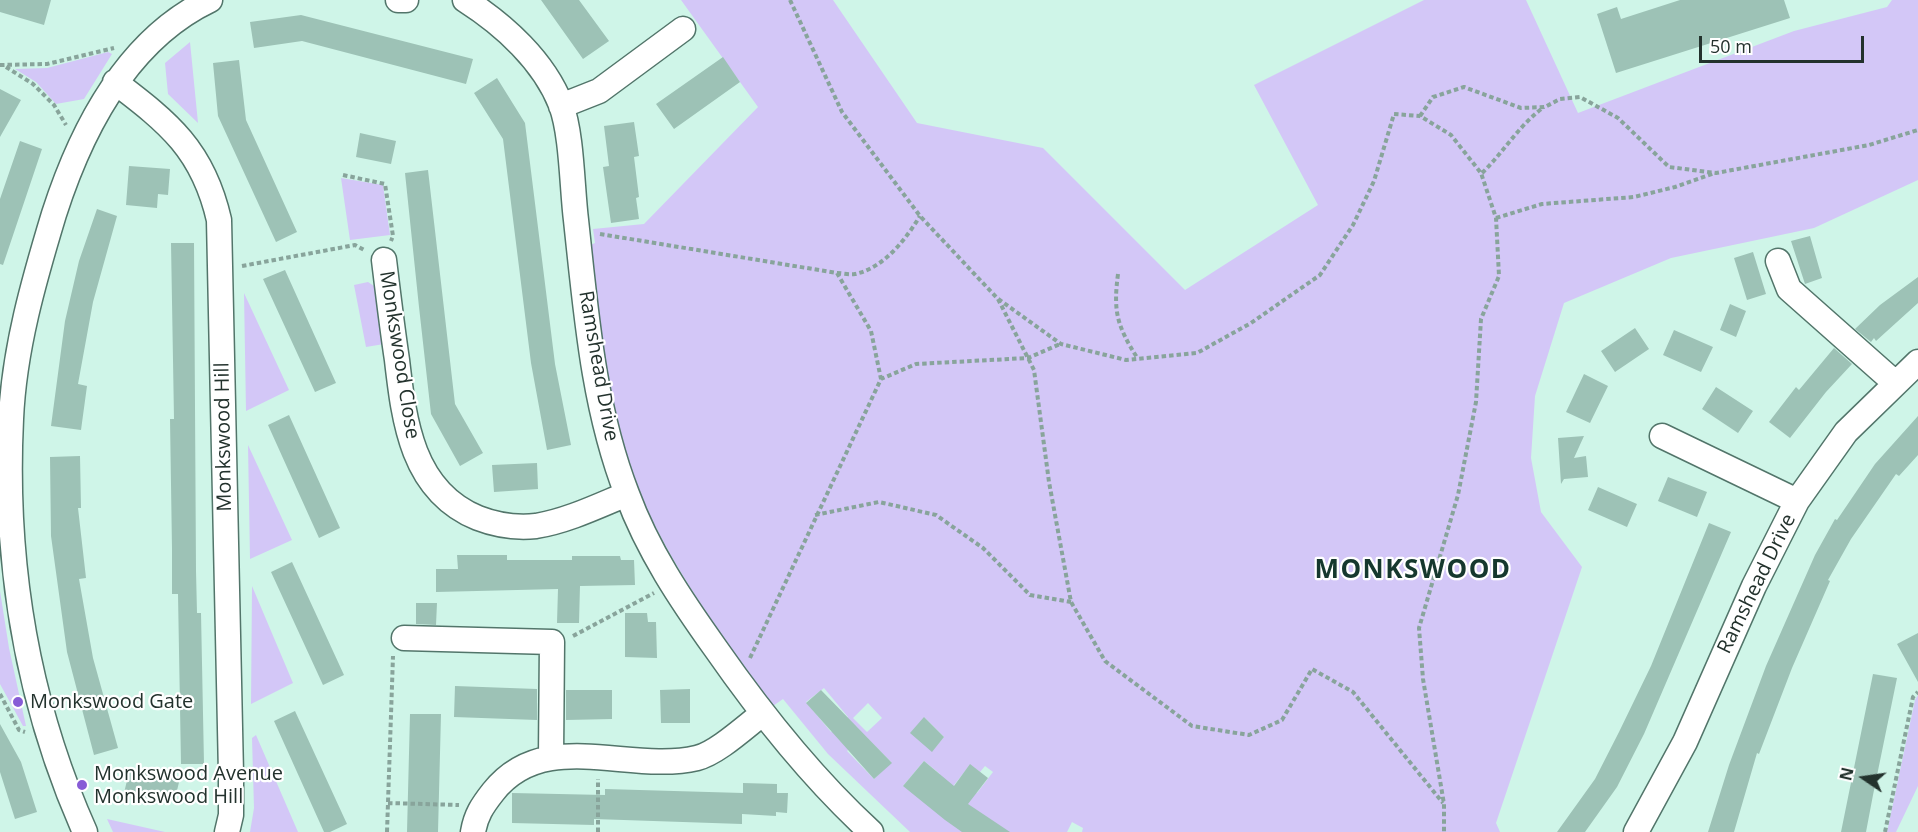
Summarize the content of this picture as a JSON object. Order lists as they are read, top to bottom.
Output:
{
  "streets": {
    "street": ["Monkswood Close", "Ramshead Drive", "Monkswood Hill"]
  },
  "crossings": [
    ["Monkswood Close", "Ramshead Drive"]
  ],
  "districts": ["MONKSWOOD"],
  "places": ["Monkswood Gate", "Monkswood Avenue Monkswood Hill"],
  "scale_bar": "50 m",
  "north": "left"
}
